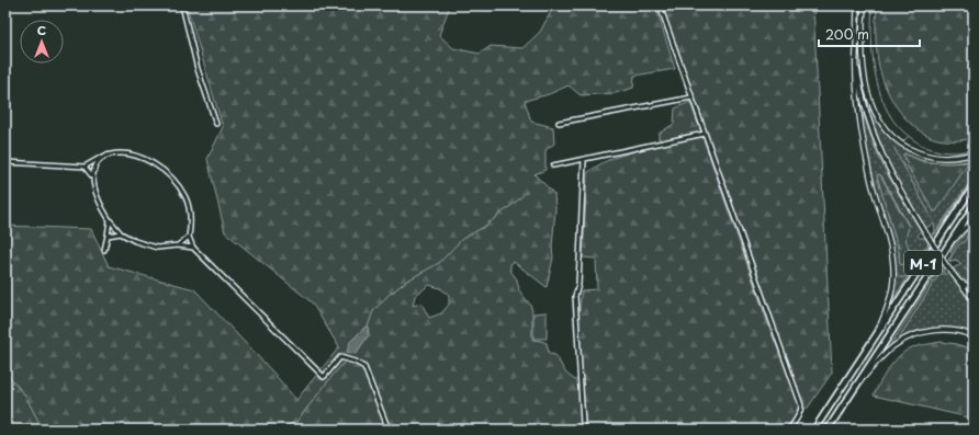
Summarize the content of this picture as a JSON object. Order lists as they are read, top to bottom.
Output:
{
  "streets": {
    "highway": ["М-1"]
  },
  "scale_bar": "200 m",
  "north": "top"
}
